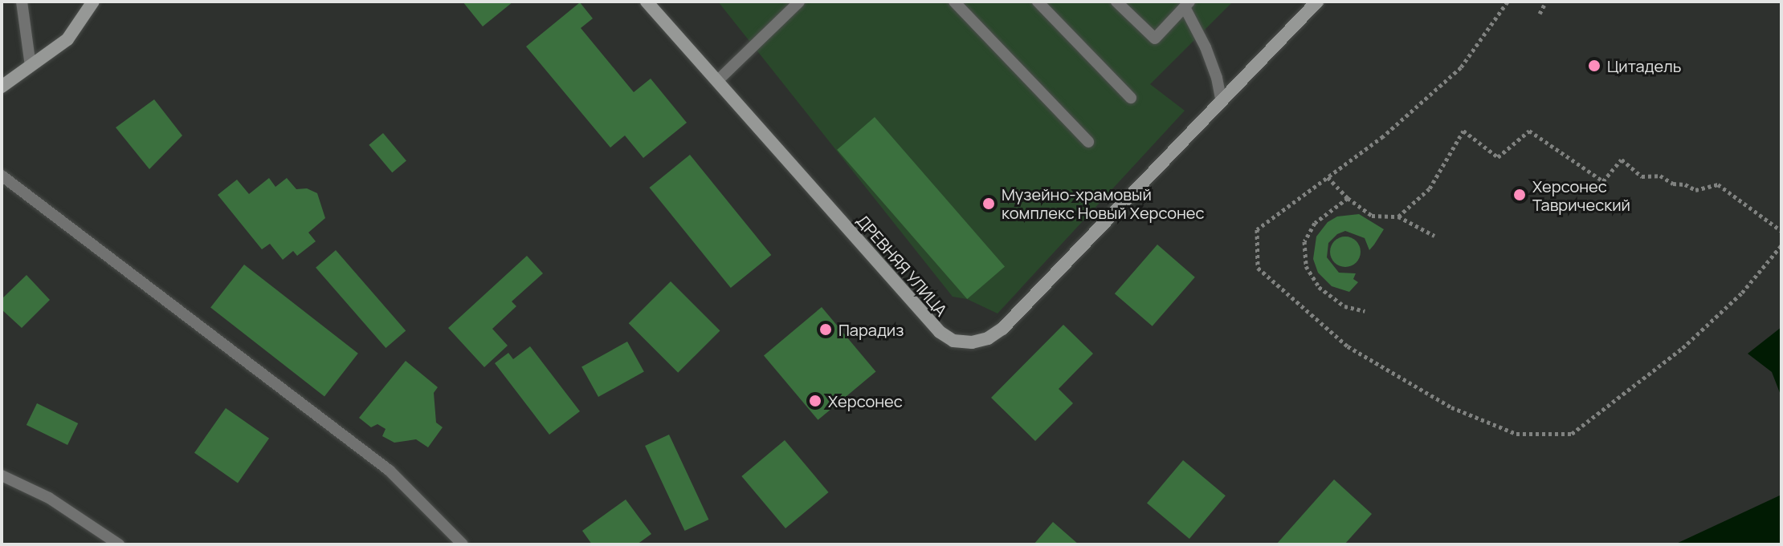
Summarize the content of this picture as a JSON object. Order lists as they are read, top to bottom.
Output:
{
  "streets": {
    "main road": ["ДРЕВНЯЯ УЛИЦА"]
  },
  "places": [
    "Цитадель",
    "Херсонес Таврический",
    "Музейно-храмовый комплекс Новый Херсонес",
    "Парадиз",
    "Херсонес"
  ]
}
